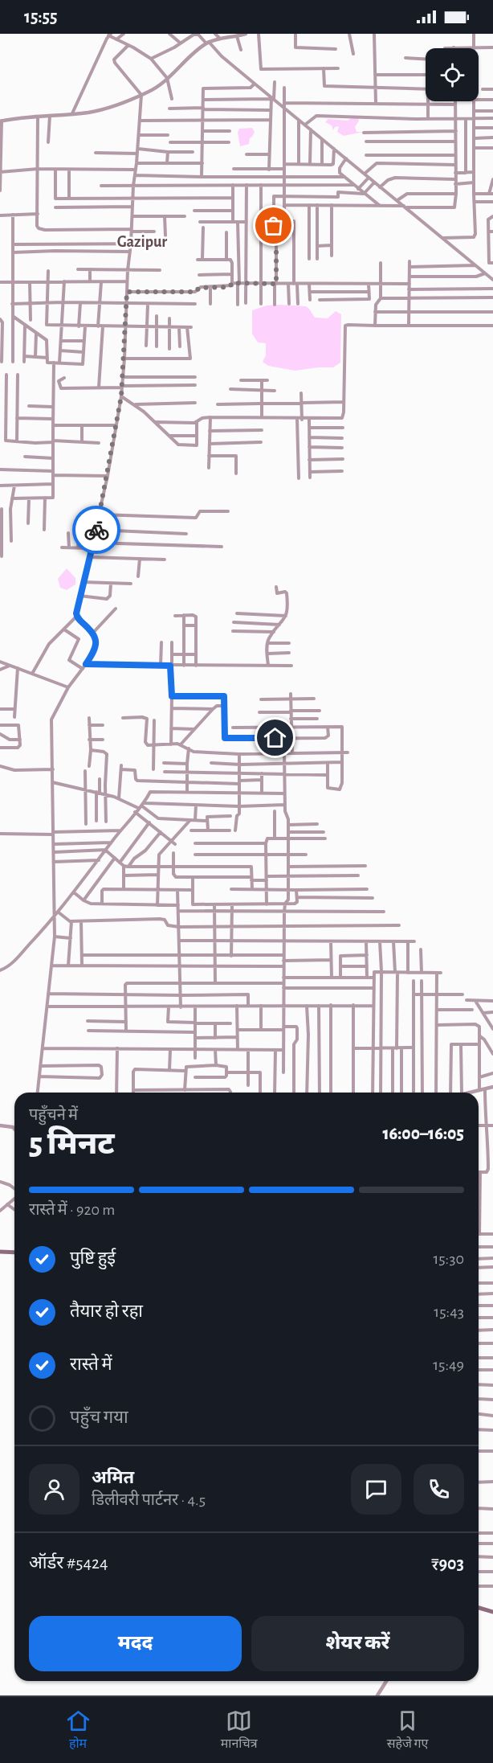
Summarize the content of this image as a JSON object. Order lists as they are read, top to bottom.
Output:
{
  "districts": ["Gazipur"],
  "page": {
    "status": "15:55",
    "heading": ["5 मिनट", "पहुँचने में", "16:00–16:05"],
    "panel": [
      "अमित",
      "डिलीवरी पार्टनर · 4.5",
      "ऑर्डर #5424",
      "₹903"
    ],
    "bar": "रास्ते में · 920 m",
    "list": [
      ["पुष्टि हुई", "15:30"],
      ["तैयार हो रहा", "15:43"],
      ["रास्ते में", "15:49"],
      "पहुँच गया"
    ],
    "buttons": ["मदद", "शेयर करें"],
    "tabs": ["होम", "मानचित्र", "सहेजे गए"]
  }
}
